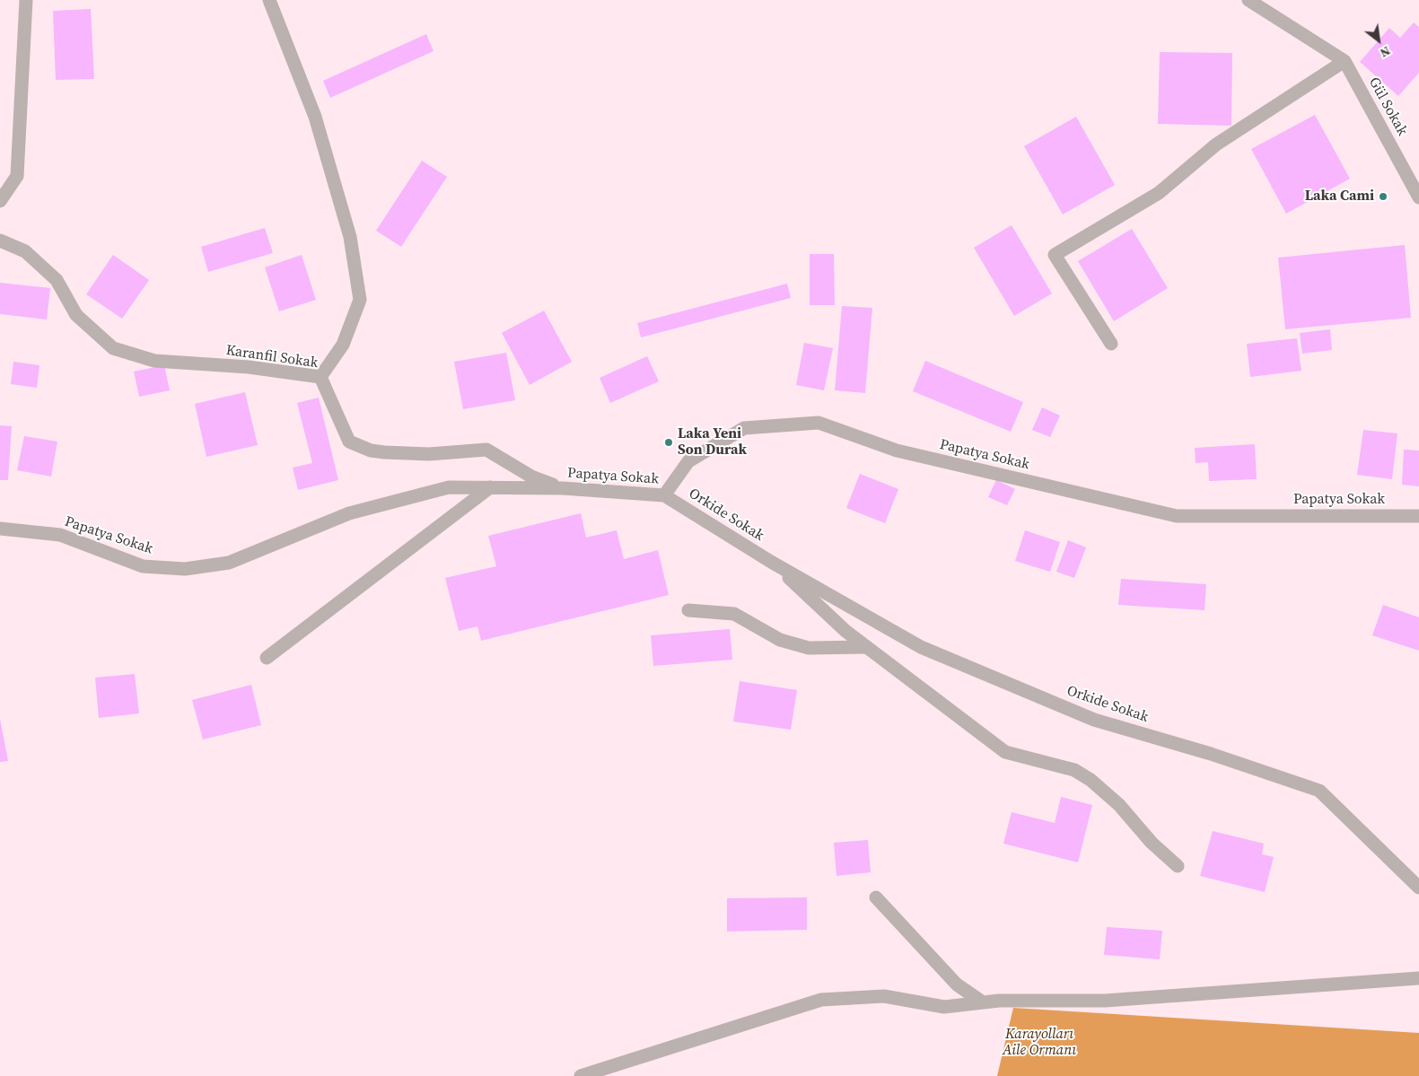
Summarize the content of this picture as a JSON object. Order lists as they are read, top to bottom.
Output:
{
  "streets": {
    "street": [
      "Gül Sokak",
      "Karanfil Sokak",
      "Papatya Sokak",
      "Orkide Sokak"
    ]
  },
  "crossings": [
    ["Karanfil Sokak", "Papatya Sokak"],
    ["Papatya Sokak", "Orkide Sokak"]
  ],
  "parks": ["Karayolları Aile Ormanı"],
  "places": ["Laka Cami", "Laka Yeni Son Durak"],
  "north": "bottom right"
}
